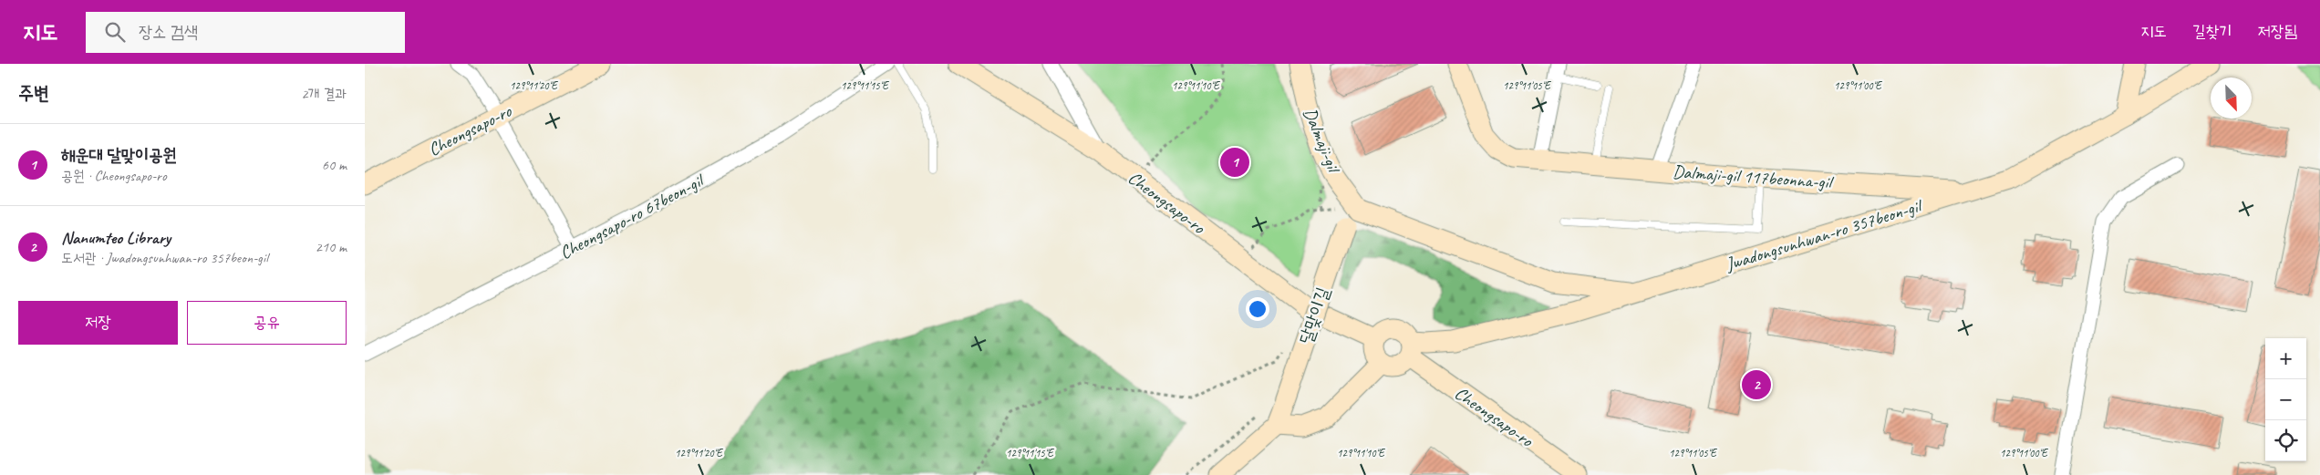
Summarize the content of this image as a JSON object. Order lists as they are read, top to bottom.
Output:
{
  "streets": {
    "street": [
      "Cheongsapo-ro",
      "Dalmaji-gil",
      "Dalmaji-gil 117beonna-gil",
      "Cheongsapo-ro 67beon-gil",
      "Jwadongsunhwan-ro 357beon-gil",
      "달맞이길"
    ]
  },
  "crossings": [
    ["Cheongsapo-ro", "Jwadongsunhwan-ro 357beon-gil"],
    ["Dalmaji-gil", "달맞이길"],
    ["Dalmaji-gil 117beonna-gil", "Jwadongsunhwan-ro 357beon-gil"]
  ],
  "north": "bottom right",
  "page": {
    "header": "지도",
    "search": "장소 검색",
    "nav": ["지도", "길찾기", "저장됨"],
    "heading": ["주변", "2개 결과"],
    "list": [
      {
        "mark": "1",
        "name": "해운대 달맞이공원",
        "note": "공원 · Cheongsapo-ro",
        "value": "60 m"
      },
      {
        "mark": "2",
        "name": "Nanumteo Library",
        "note": "도서관 · Jwadongsunhwan-ro 357beon-gil",
        "value": "210 m"
      }
    ],
    "pins": ["1", "2"],
    "buttons": ["저장", "공유"],
    "map_buttons": ["+", "−"]
  },
  "coordinates": [
    "129°11'20\"E",
    "129°11'15\"E",
    "129°11'10\"E",
    "129°11'05\"E",
    "129°11'00\"E"
  ]
}
